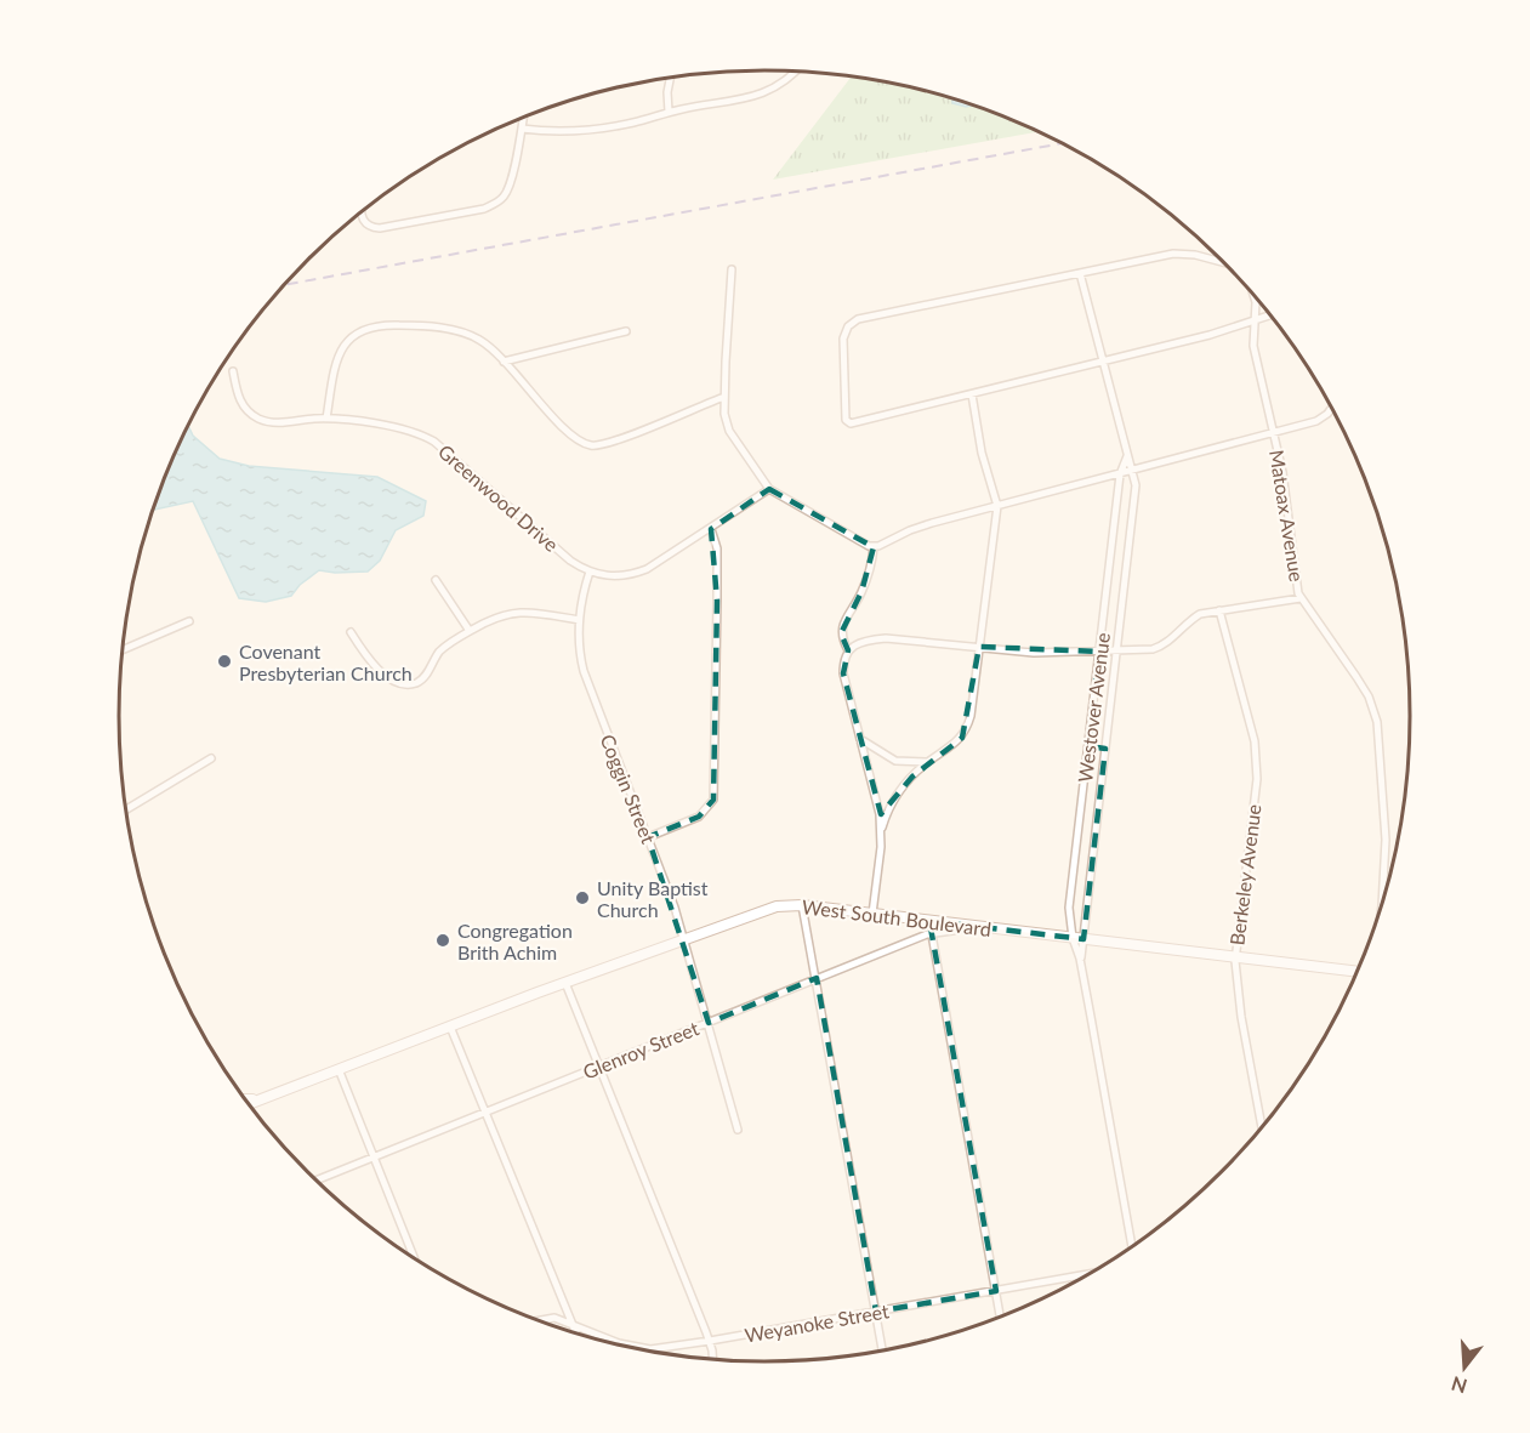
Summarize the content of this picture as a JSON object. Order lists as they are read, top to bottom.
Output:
{
  "streets": {
    "street": [
      "Greenwood Drive",
      "Matoax Avenue",
      "Westover Avenue",
      "Coggin Street",
      "Berkeley Avenue",
      "West South Boulevard",
      "Glenroy Street",
      "Weyanoke Street"
    ]
  },
  "crossings": [
    ["Greenwood Drive", "Coggin Street"],
    ["Westover Avenue", "West South Boulevard"],
    ["Coggin Street", "West South Boulevard"],
    ["Coggin Street", "Glenroy Street"],
    ["Berkeley Avenue", "West South Boulevard"],
    ["West South Boulevard", "Glenroy Street"]
  ],
  "places": ["Covenant Presbyterian Church", "Unity Baptist Church", "Congregation Brith Achim"],
  "north": "bottom"
}
